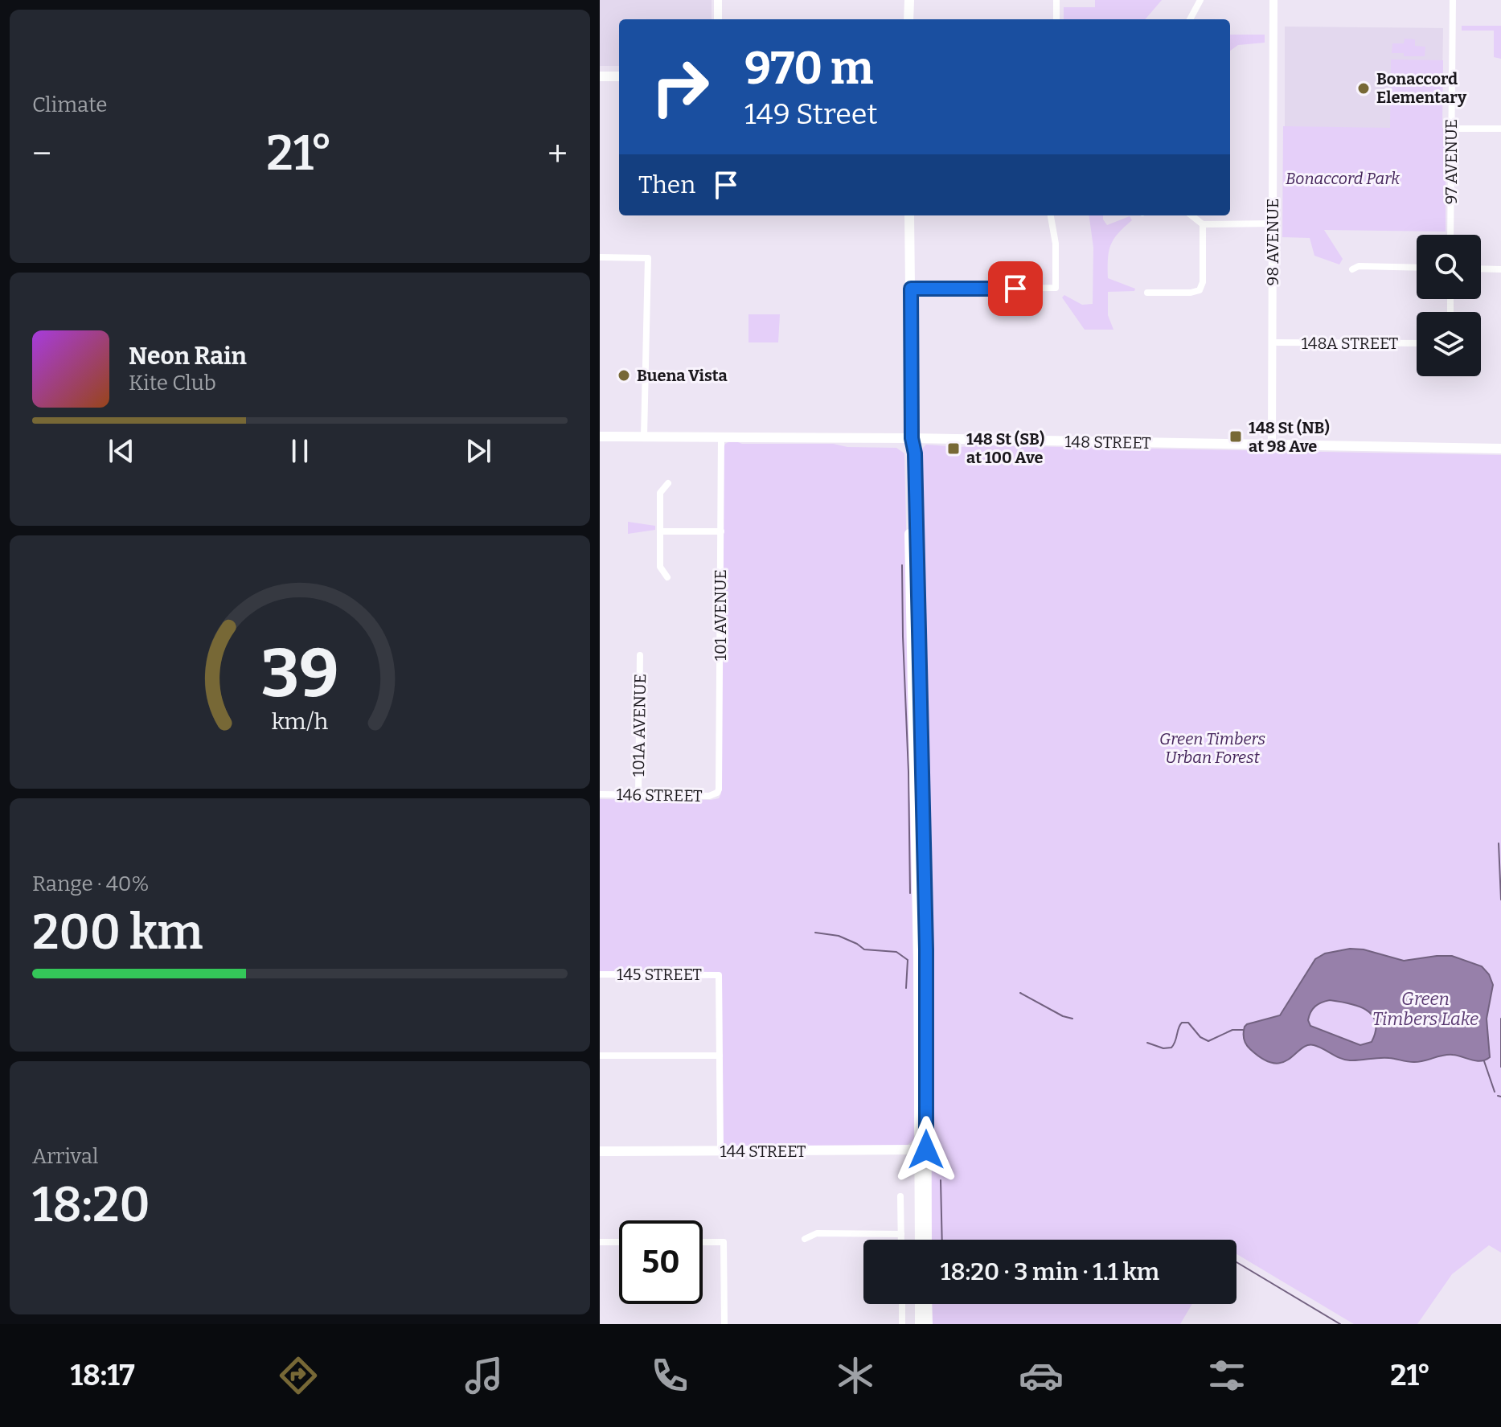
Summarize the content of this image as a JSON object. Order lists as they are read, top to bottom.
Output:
{
  "streets": {
    "main road": ["148 STREET", "144 STREET"],
    "street": [
      "97 AVENUE",
      "98 AVENUE",
      "148A STREET",
      "101 AVENUE",
      "101A AVENUE",
      "146 STREET",
      "145 STREET"
    ]
  },
  "crossings": [
    ["98 AVENUE", "148A STREET"],
    ["98 AVENUE", "148 STREET"],
    ["148 STREET", "101 AVENUE"],
    ["101 AVENUE", "146 STREET"],
    ["101A AVENUE", "146 STREET"]
  ],
  "water": ["Green Timbers Lake"],
  "parks": ["Bonaccord Park", "Green Timbers Urban Forest"],
  "places": {
    "other": ["Bonaccord Elementary", "Buena Vista"],
    "transit": ["148 St (NB) at 98 Ave", "148 St (SB) at 100 Ave"]
  },
  "page": {
    "tile": [
      "Climate",
      ["Range · 40%", "200 km"],
      ["Arrival", "18:20"]
    ],
    "turn": ["970 m", "149 Street"],
    "heat": ["−", "21°", "+"],
    "then": "Then",
    "song": ["Neon Rain", "Kite Club"],
    "limit": "50",
    "trip": "18:20 · 3 min · 1.1 km",
    "tabs": ["18:17", "21°"],
    "gauge": ["39", "km/h"]
  }
}
